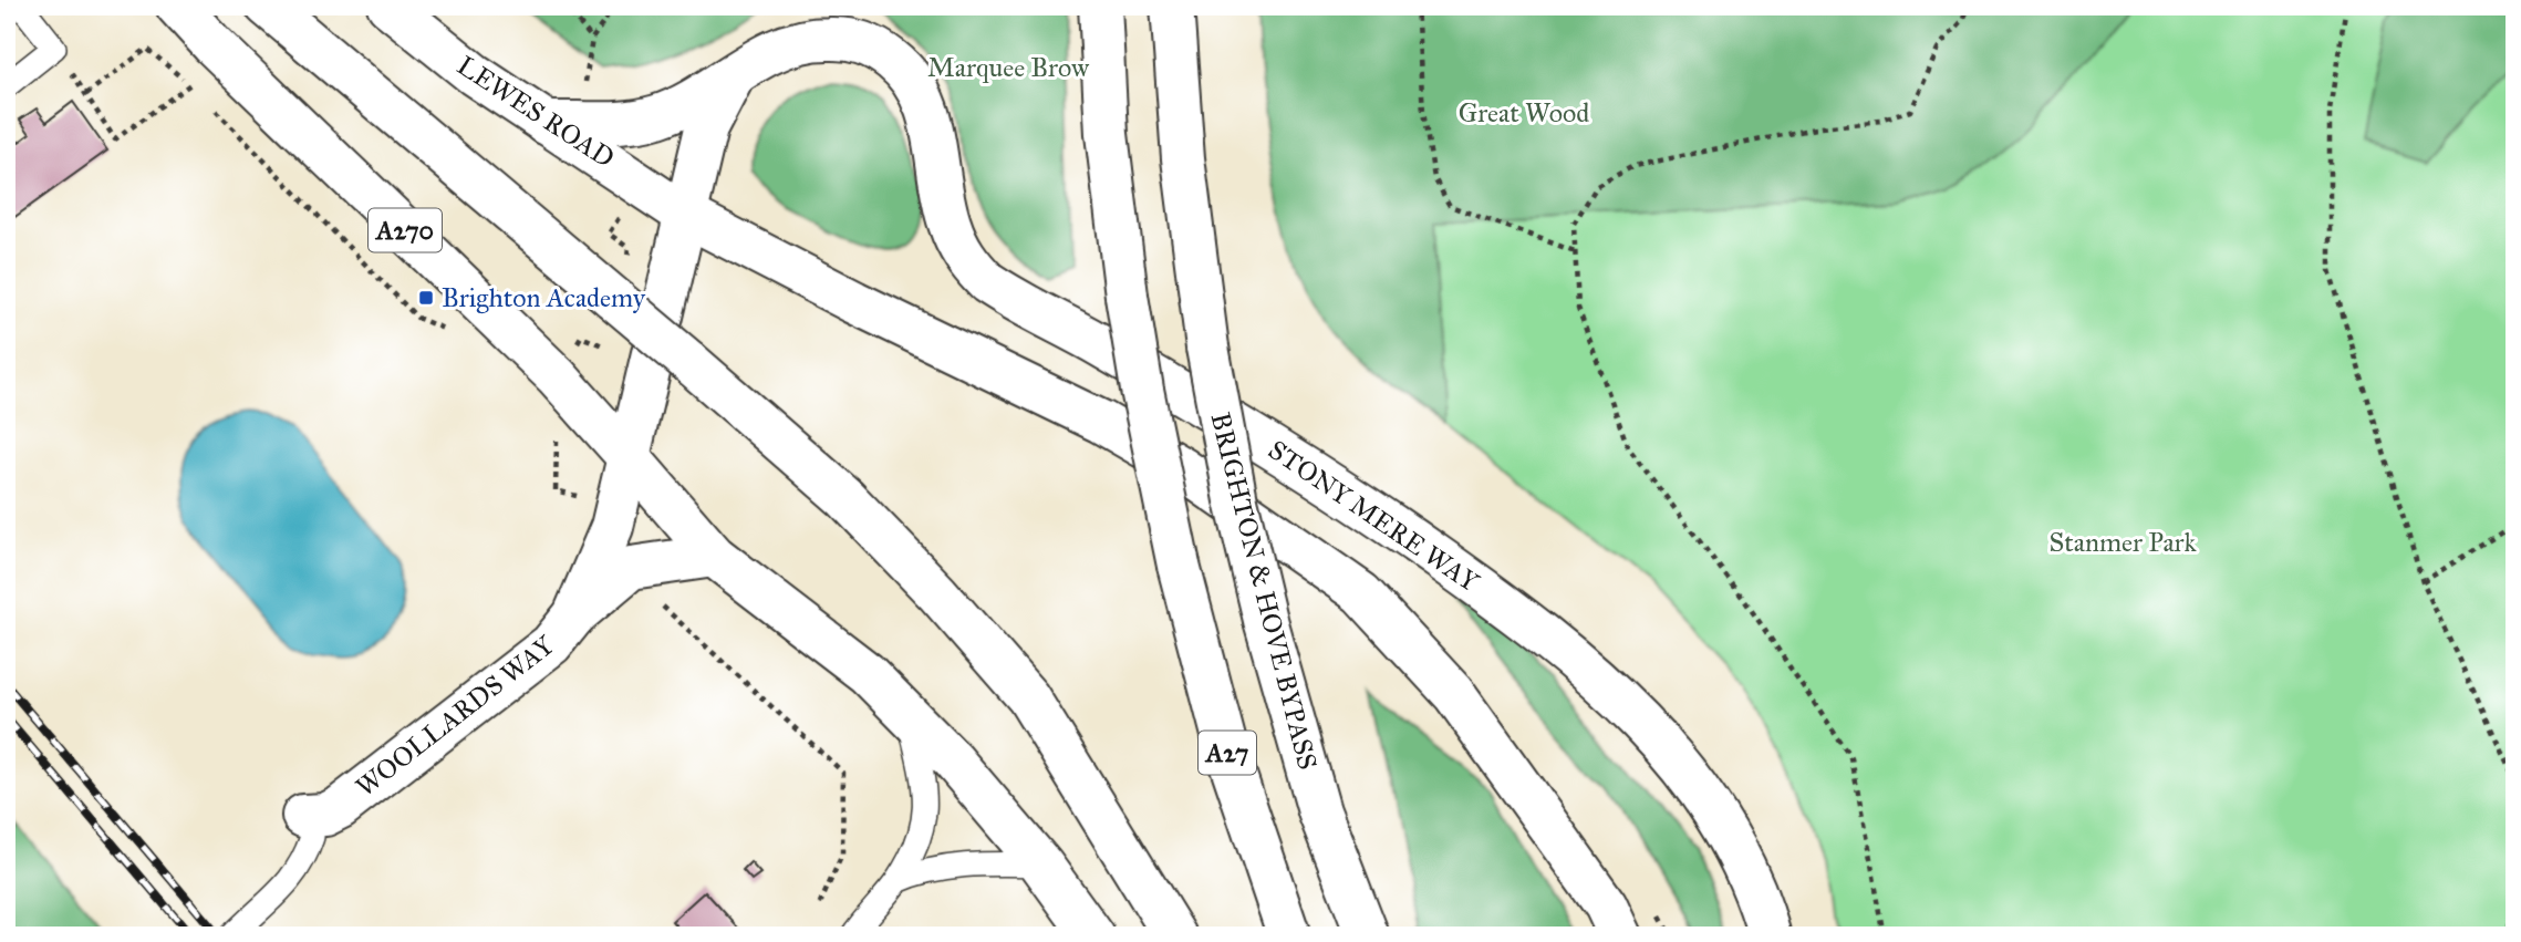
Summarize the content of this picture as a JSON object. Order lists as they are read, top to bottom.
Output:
{
  "streets": {
    "main road": [
      "LEWES ROAD",
      "A270",
      "STONY MERE WAY",
      "BRIGHTON & HOVE BYPASS",
      "WOOLLARDS WAY",
      "A27"
    ]
  },
  "crossings": [
    ["LEWES ROAD", "STONY MERE WAY"],
    ["LEWES ROAD", "WOOLLARDS WAY"],
    ["A270", "WOOLLARDS WAY"]
  ],
  "parks": ["Marquee Brow", "Great Wood", "Stanmer Park"],
  "places": {
    "transit": ["Brighton Academy"]
  }
}
